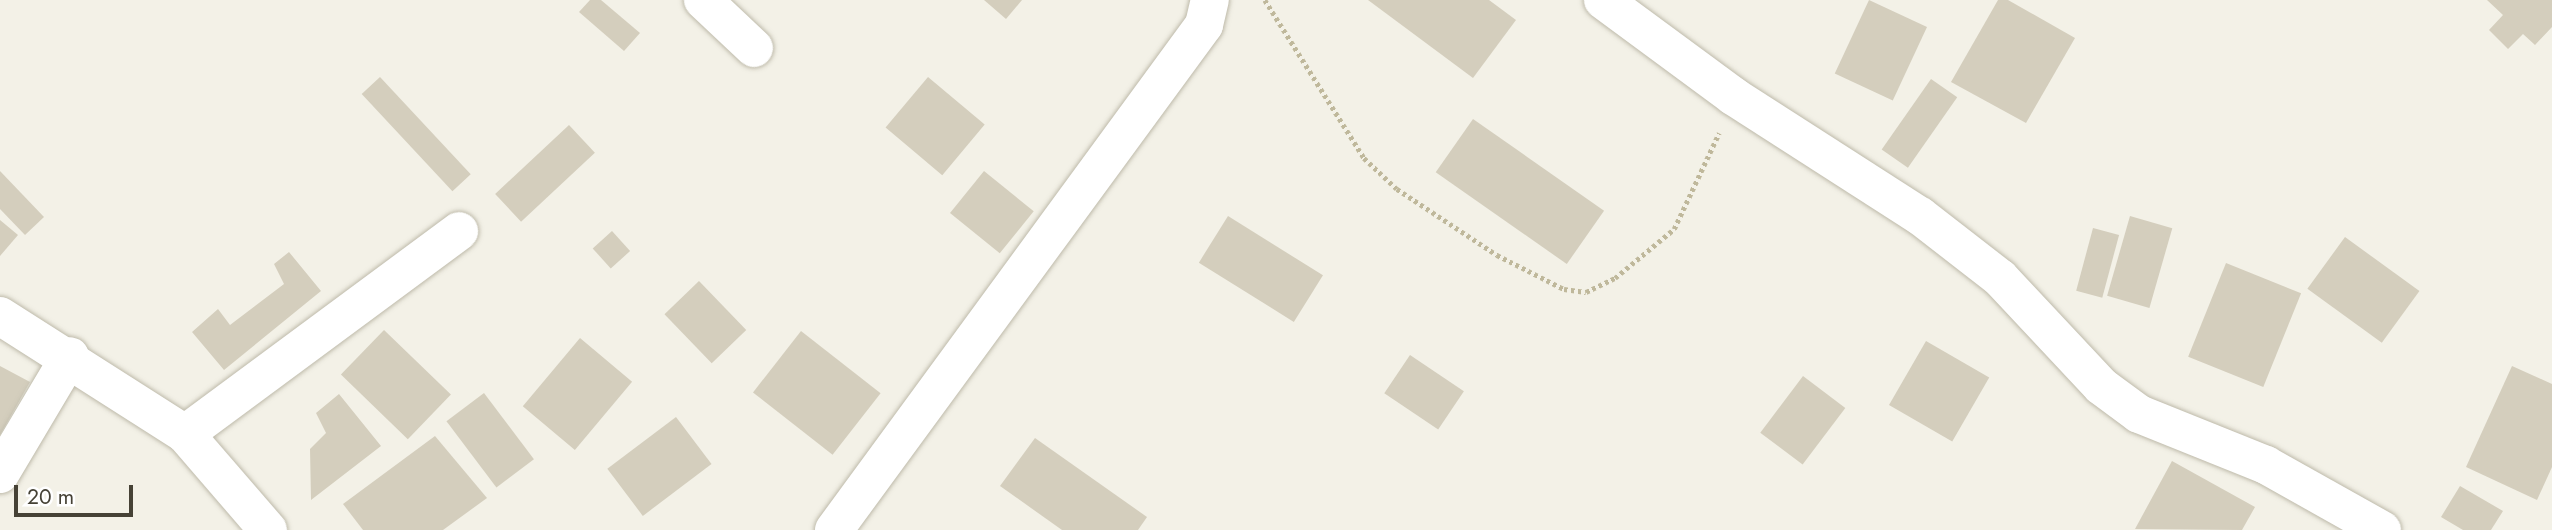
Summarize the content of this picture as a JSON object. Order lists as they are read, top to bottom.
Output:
{
  "scale_bar": "20 m"
}
